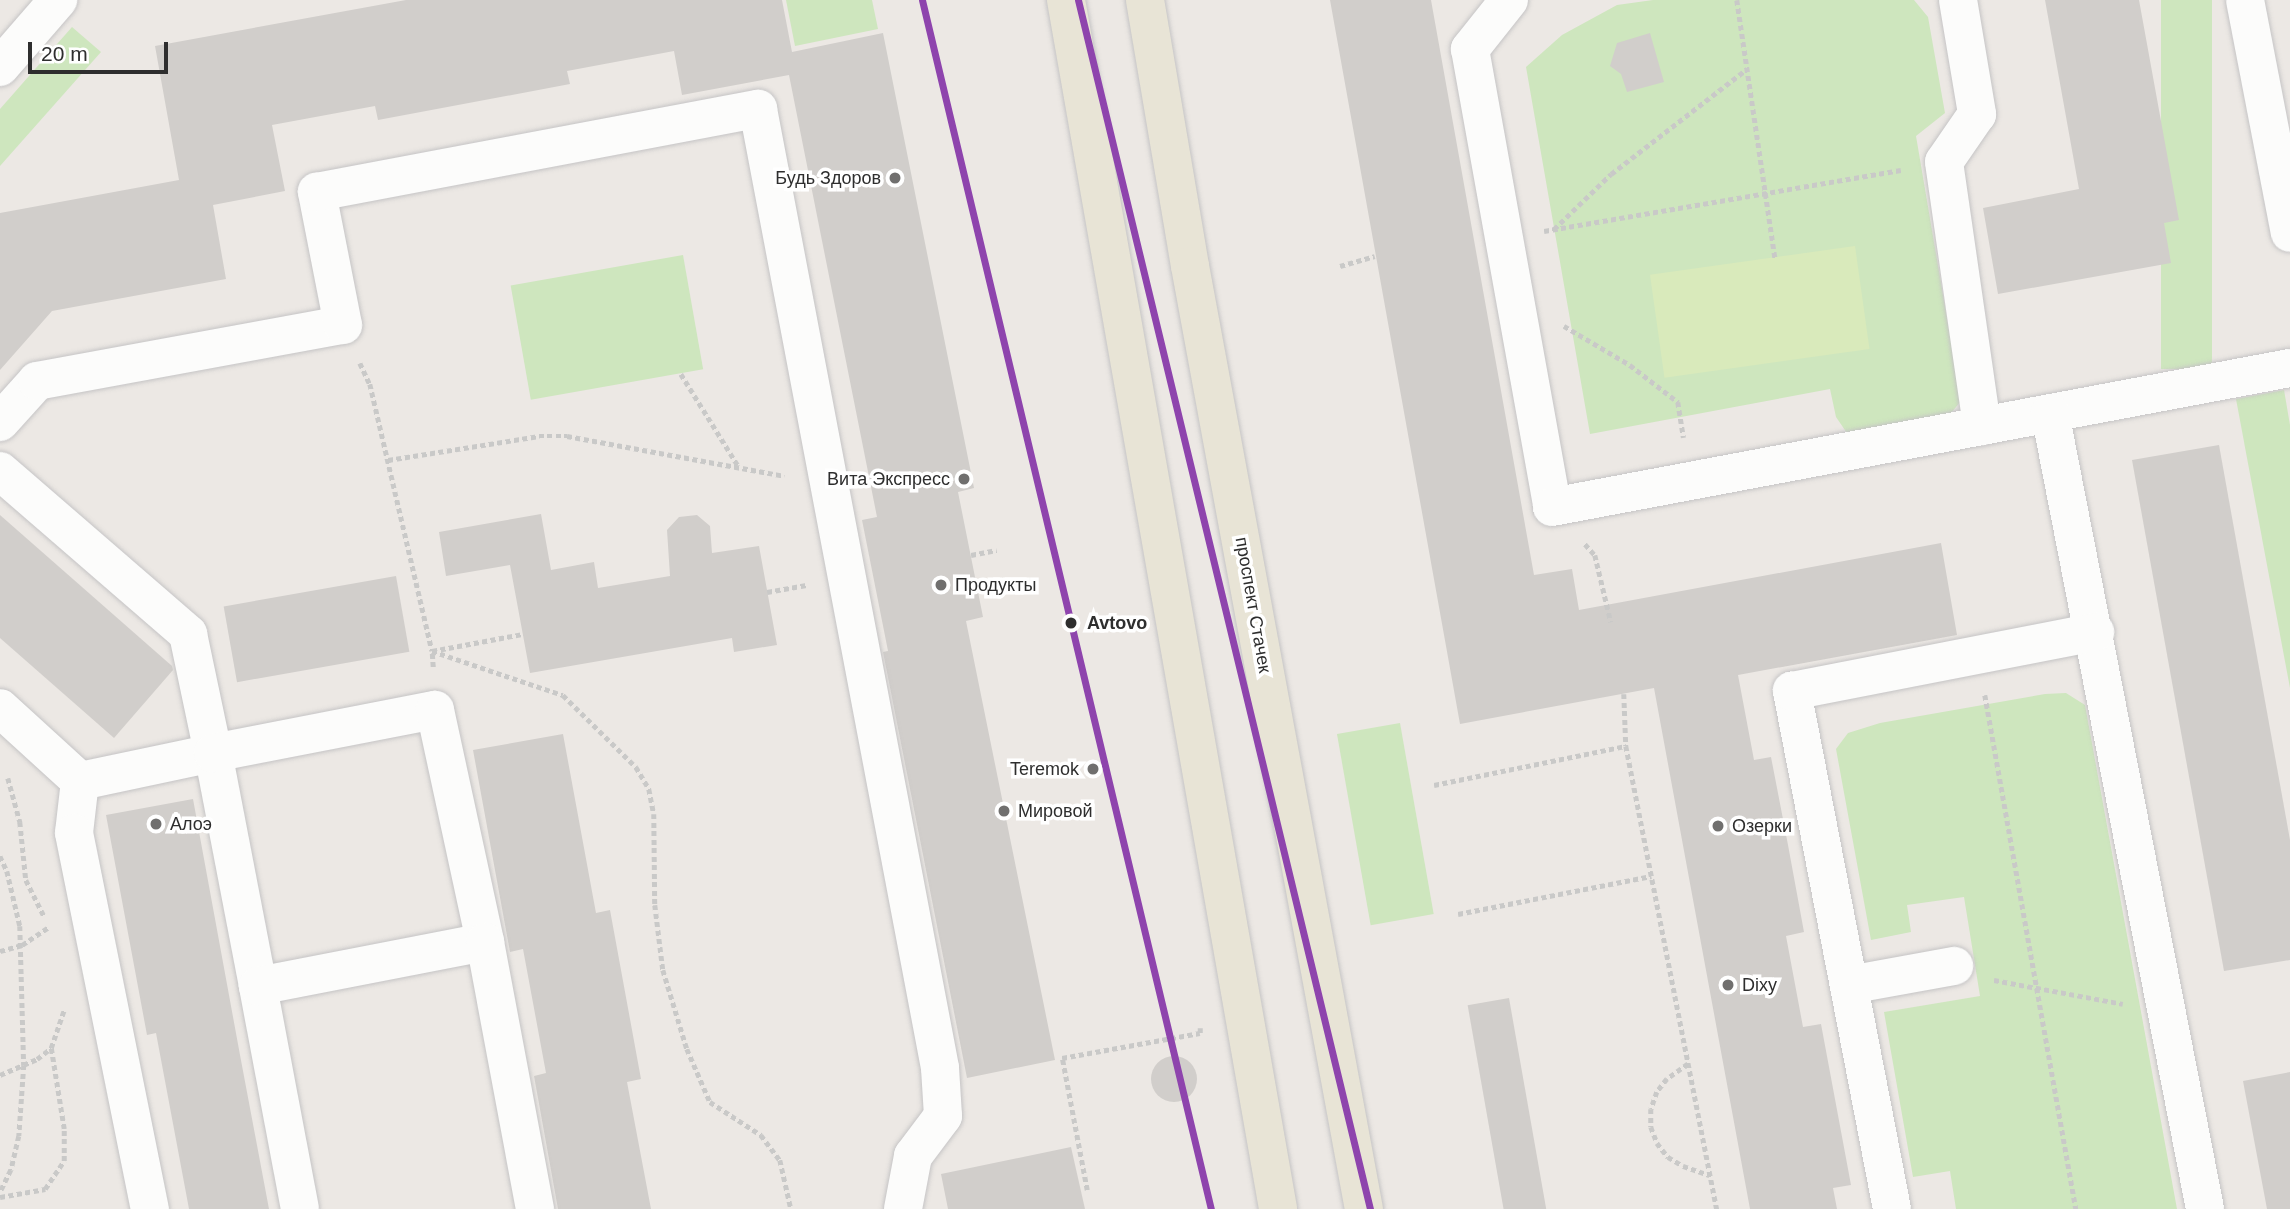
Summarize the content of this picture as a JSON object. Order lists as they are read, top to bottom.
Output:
{
  "streets": {
    "main road": ["проспект Стачек"]
  },
  "places": [
    "Будь Здоров",
    "Вита Экспресс",
    "Продукты",
    "Avtovo",
    "Teremok",
    "Мировой",
    "Алоэ",
    "Озерки",
    "Dixy"
  ],
  "scale_bar": "20 m"
}
